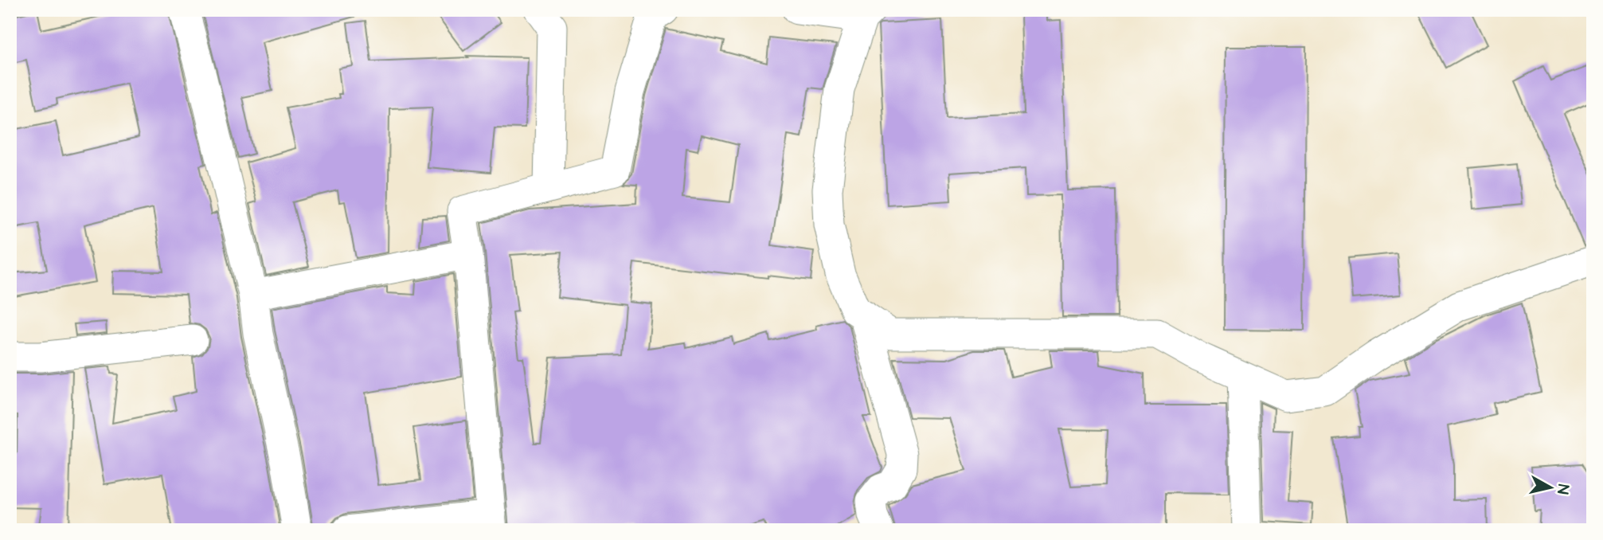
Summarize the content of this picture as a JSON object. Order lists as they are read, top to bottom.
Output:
{
  "north": "right"
}
